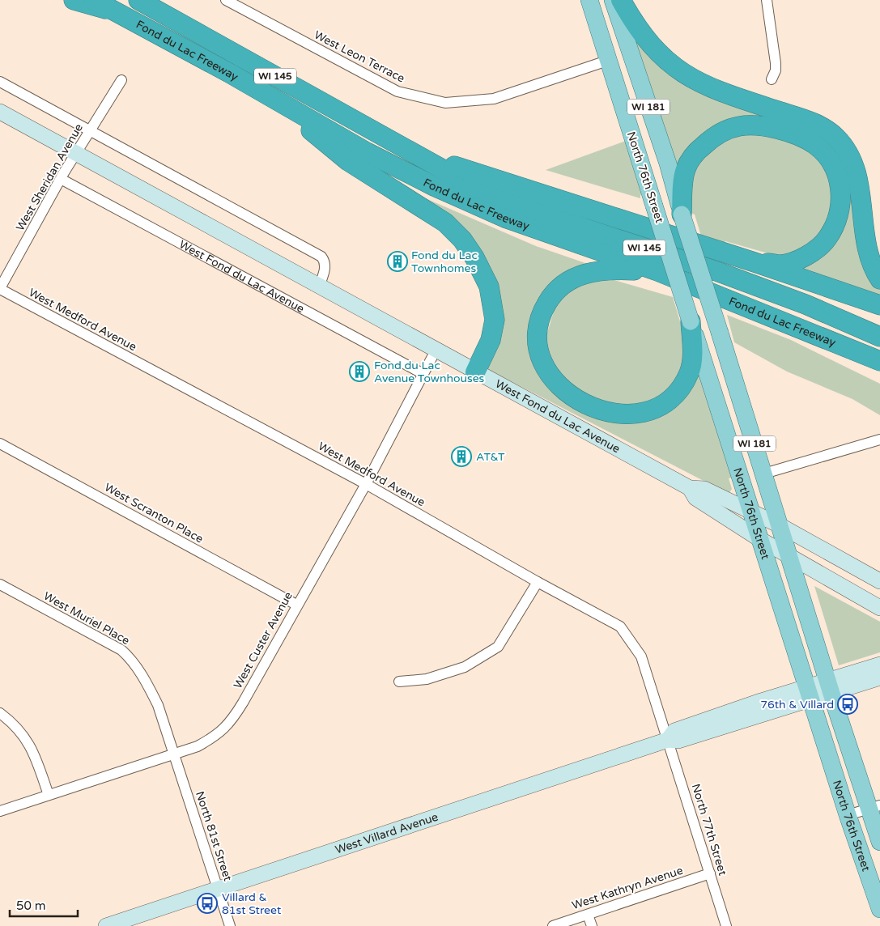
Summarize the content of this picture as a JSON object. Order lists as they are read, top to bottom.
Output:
{
  "streets": {
    "highway": ["Fond du Lac Freeway", "WI 145"],
    "main road": ["WI 181", "North 76th Street"],
    "street": [
      "West Leon Terrace",
      "West Sheridan Avenue",
      "West Fond du Lac Avenue",
      "West Medford Avenue",
      "West Scranton Place",
      "West Muriel Place",
      "West Custer Avenue",
      "North 77th Street",
      "West Villard Avenue",
      "North 81st Street",
      "West Kathryn Avenue"
    ]
  },
  "crossings": [
    ["West Leon Terrace", "North 76th Street"],
    ["West Sheridan Avenue", "West Fond du Lac Avenue"],
    ["West Sheridan Avenue", "West Medford Avenue"],
    ["North 76th Street", "West Fond du Lac Avenue"],
    ["North 76th Street", "West Villard Avenue"],
    ["West Fond du Lac Avenue", "West Custer Avenue"],
    ["West Medford Avenue", "West Custer Avenue"],
    ["West Medford Avenue", "North 77th Street"],
    ["West Medford Avenue", "West Villard Avenue"],
    ["West Scranton Place", "West Custer Avenue"],
    ["West Muriel Place", "West Custer Avenue"],
    ["West Muriel Place", "North 81st Street"],
    ["West Custer Avenue", "North 81st Street"],
    ["North 77th Street", "West Villard Avenue"],
    ["North 77th Street", "West Kathryn Avenue"],
    ["West Villard Avenue", "North 81st Street"]
  ],
  "places": {
    "building": ["Fond du Lac Townhomes", "Fond du Lac Avenue Townhouses", "AT&T"],
    "bus stop": ["76th & Villard", "Villard & 81st Street"]
  },
  "scale_bar": "50 m"
}
